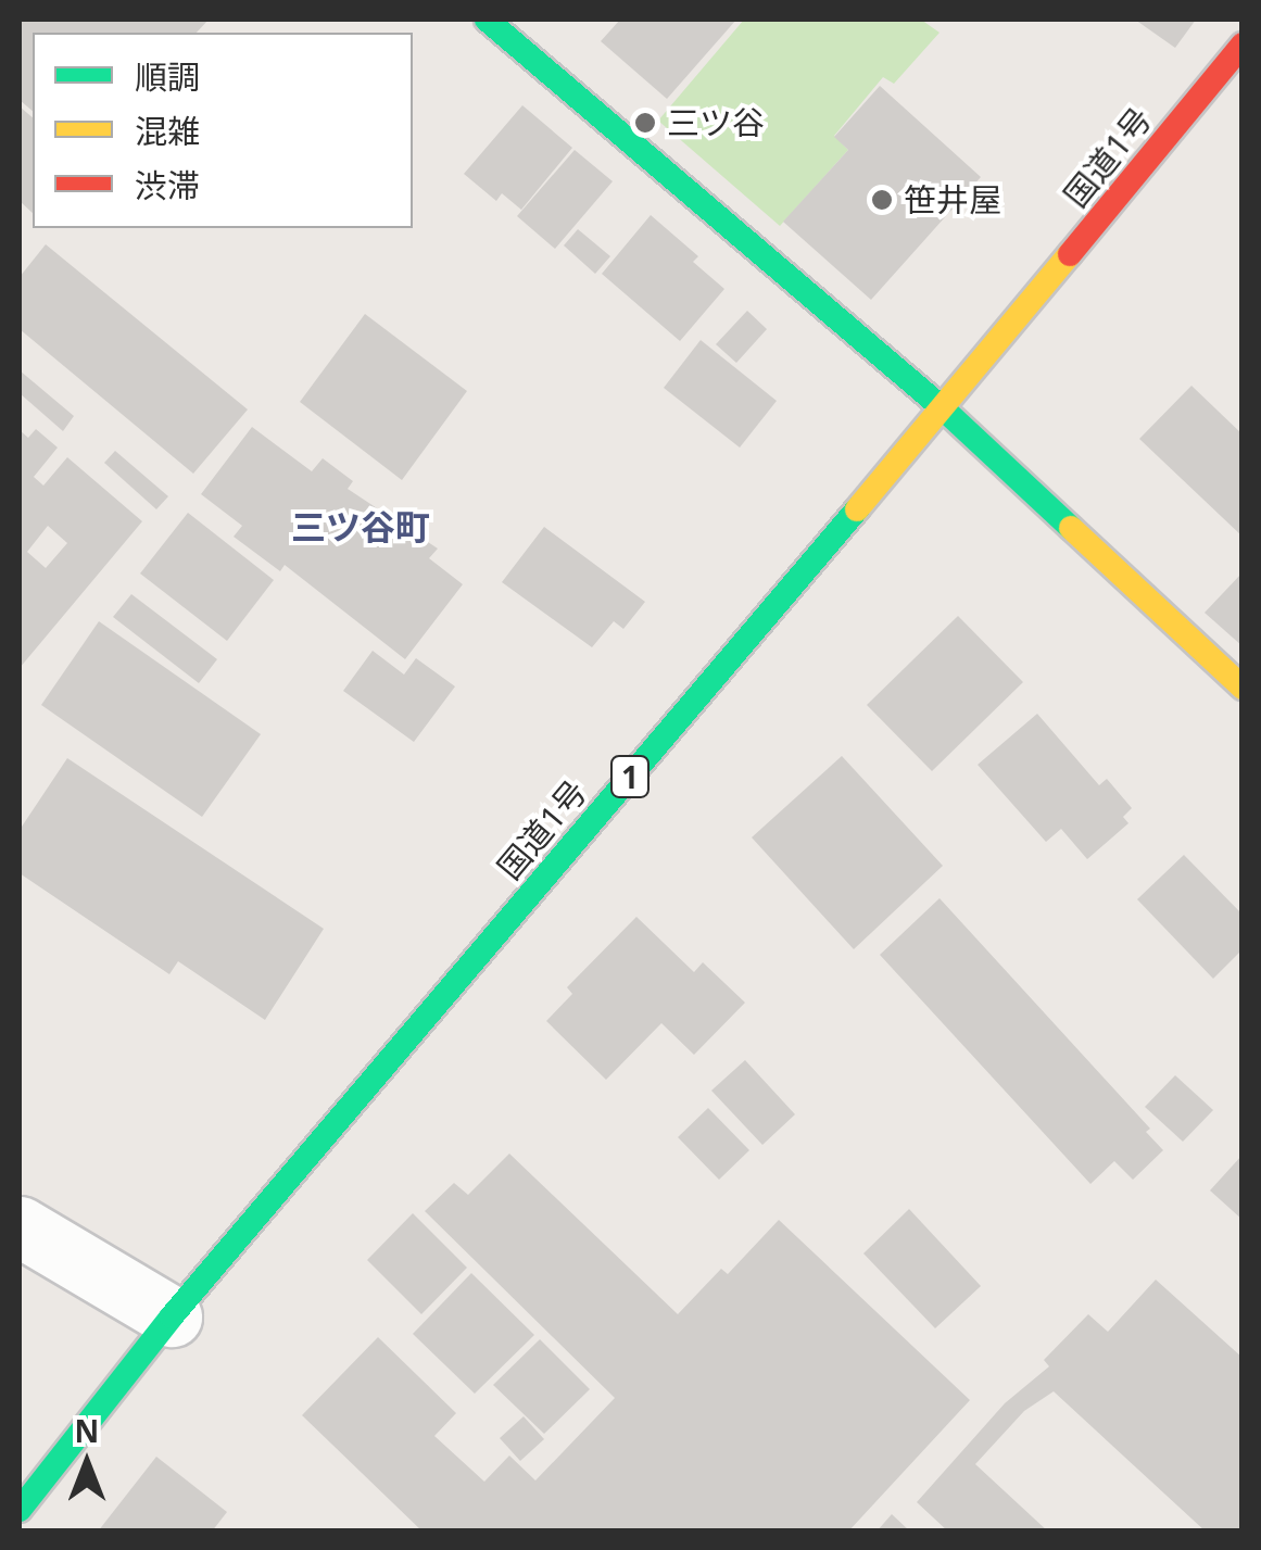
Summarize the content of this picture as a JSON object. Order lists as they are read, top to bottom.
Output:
{
  "streets": {
    "main road": ["国道1号", "1"]
  },
  "districts": ["三ツ谷町"],
  "places": ["三ツ谷", "笹井屋"],
  "legend": ["順調", "混雑", "渋滞"],
  "north": "top"
}
